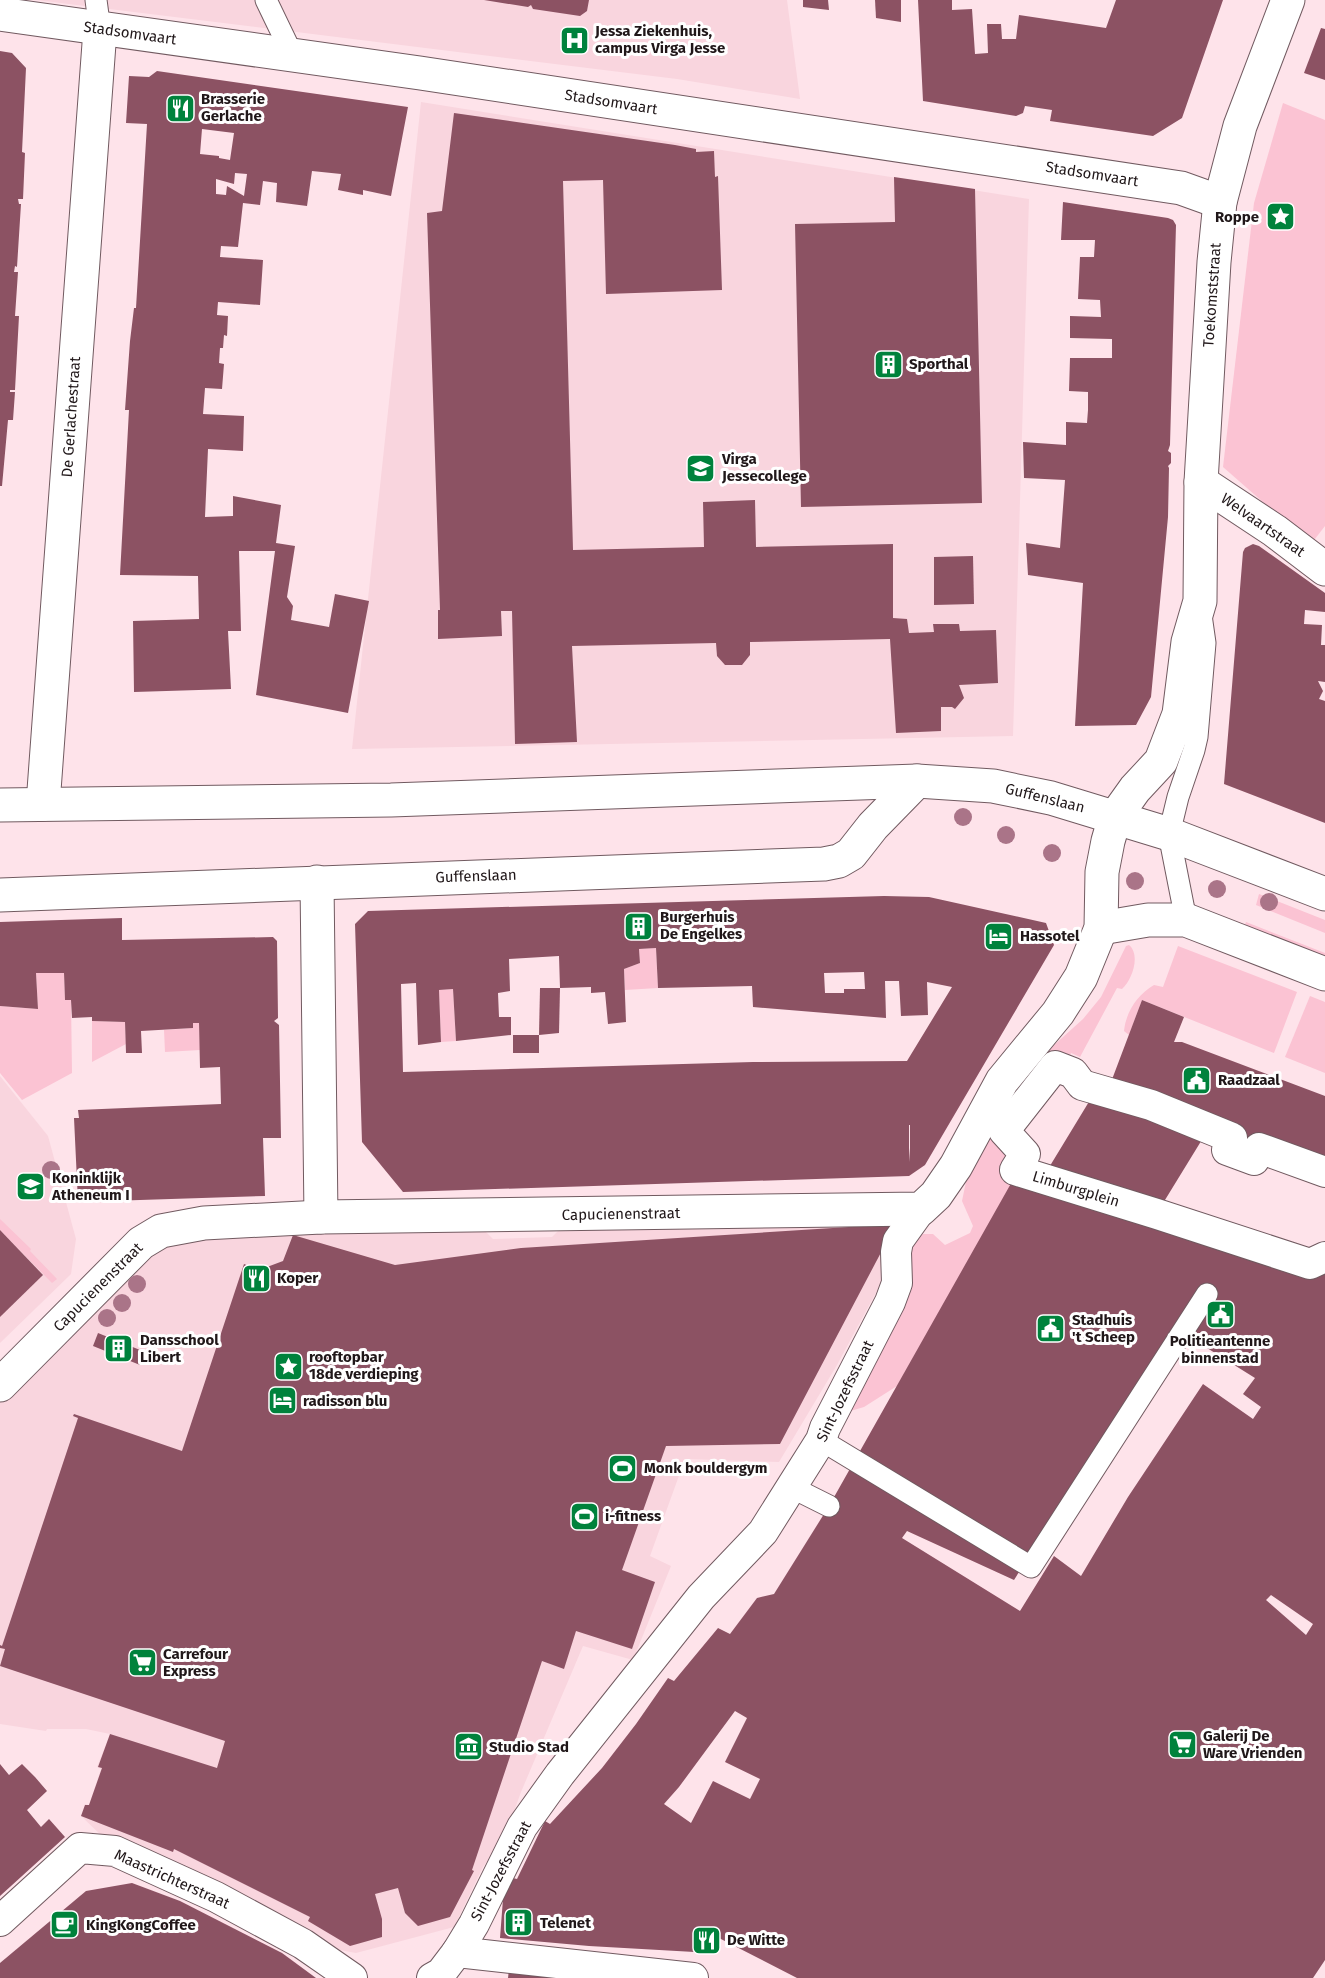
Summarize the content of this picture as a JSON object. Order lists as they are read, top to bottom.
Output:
{
  "streets": {
    "street": [
      "Stadsomvaart",
      "Toekomststraat",
      "De Gerlachestraat",
      "Welvaartstraat",
      "Guffenslaan",
      "Limburgplein",
      "Capucienenstraat",
      "Sint-Jozefsstraat",
      "Maastrichterstraat"
    ]
  },
  "crossings": [
    ["Stadsomvaart", "Toekomststraat"],
    ["Stadsomvaart", "De Gerlachestraat"],
    ["Toekomststraat", "Welvaartstraat"],
    ["Toekomststraat", "Guffenslaan"],
    ["Toekomststraat", "Sint-Jozefsstraat"],
    ["De Gerlachestraat", "Guffenslaan"],
    ["Guffenslaan", "Sint-Jozefsstraat"],
    ["Capucienenstraat", "Sint-Jozefsstraat"]
  ],
  "places": {
    "hospital": ["Jessa Ziekenhuis, campus Virga Jesse"],
    "restaurant": ["Brasserie Gerlache", "Koper", "De Witte"],
    "place": ["Roppe", "rooftopbar 18de verdieping"],
    "building": [
      "Sporthal",
      "Burgerhuis De Engelkes",
      "Dansschool Libert",
      "Telenet"
    ],
    "school or university": ["Virga Jessecollege", "Koninklijk Atheneum I"],
    "hotel": ["Hassotel", "radisson blu"],
    "public building": ["Raadzaal", "Politieantenne binnenstad", "Stadhuis 't Scheep"],
    "sports": ["Monk bouldergym", "i-fitness"],
    "supermarket": ["Carrefour Express", "Galerij De Ware Vrienden"],
    "museum": ["Studio Stad"],
    "cafe": ["KingKongCoffee"]
  }
}
